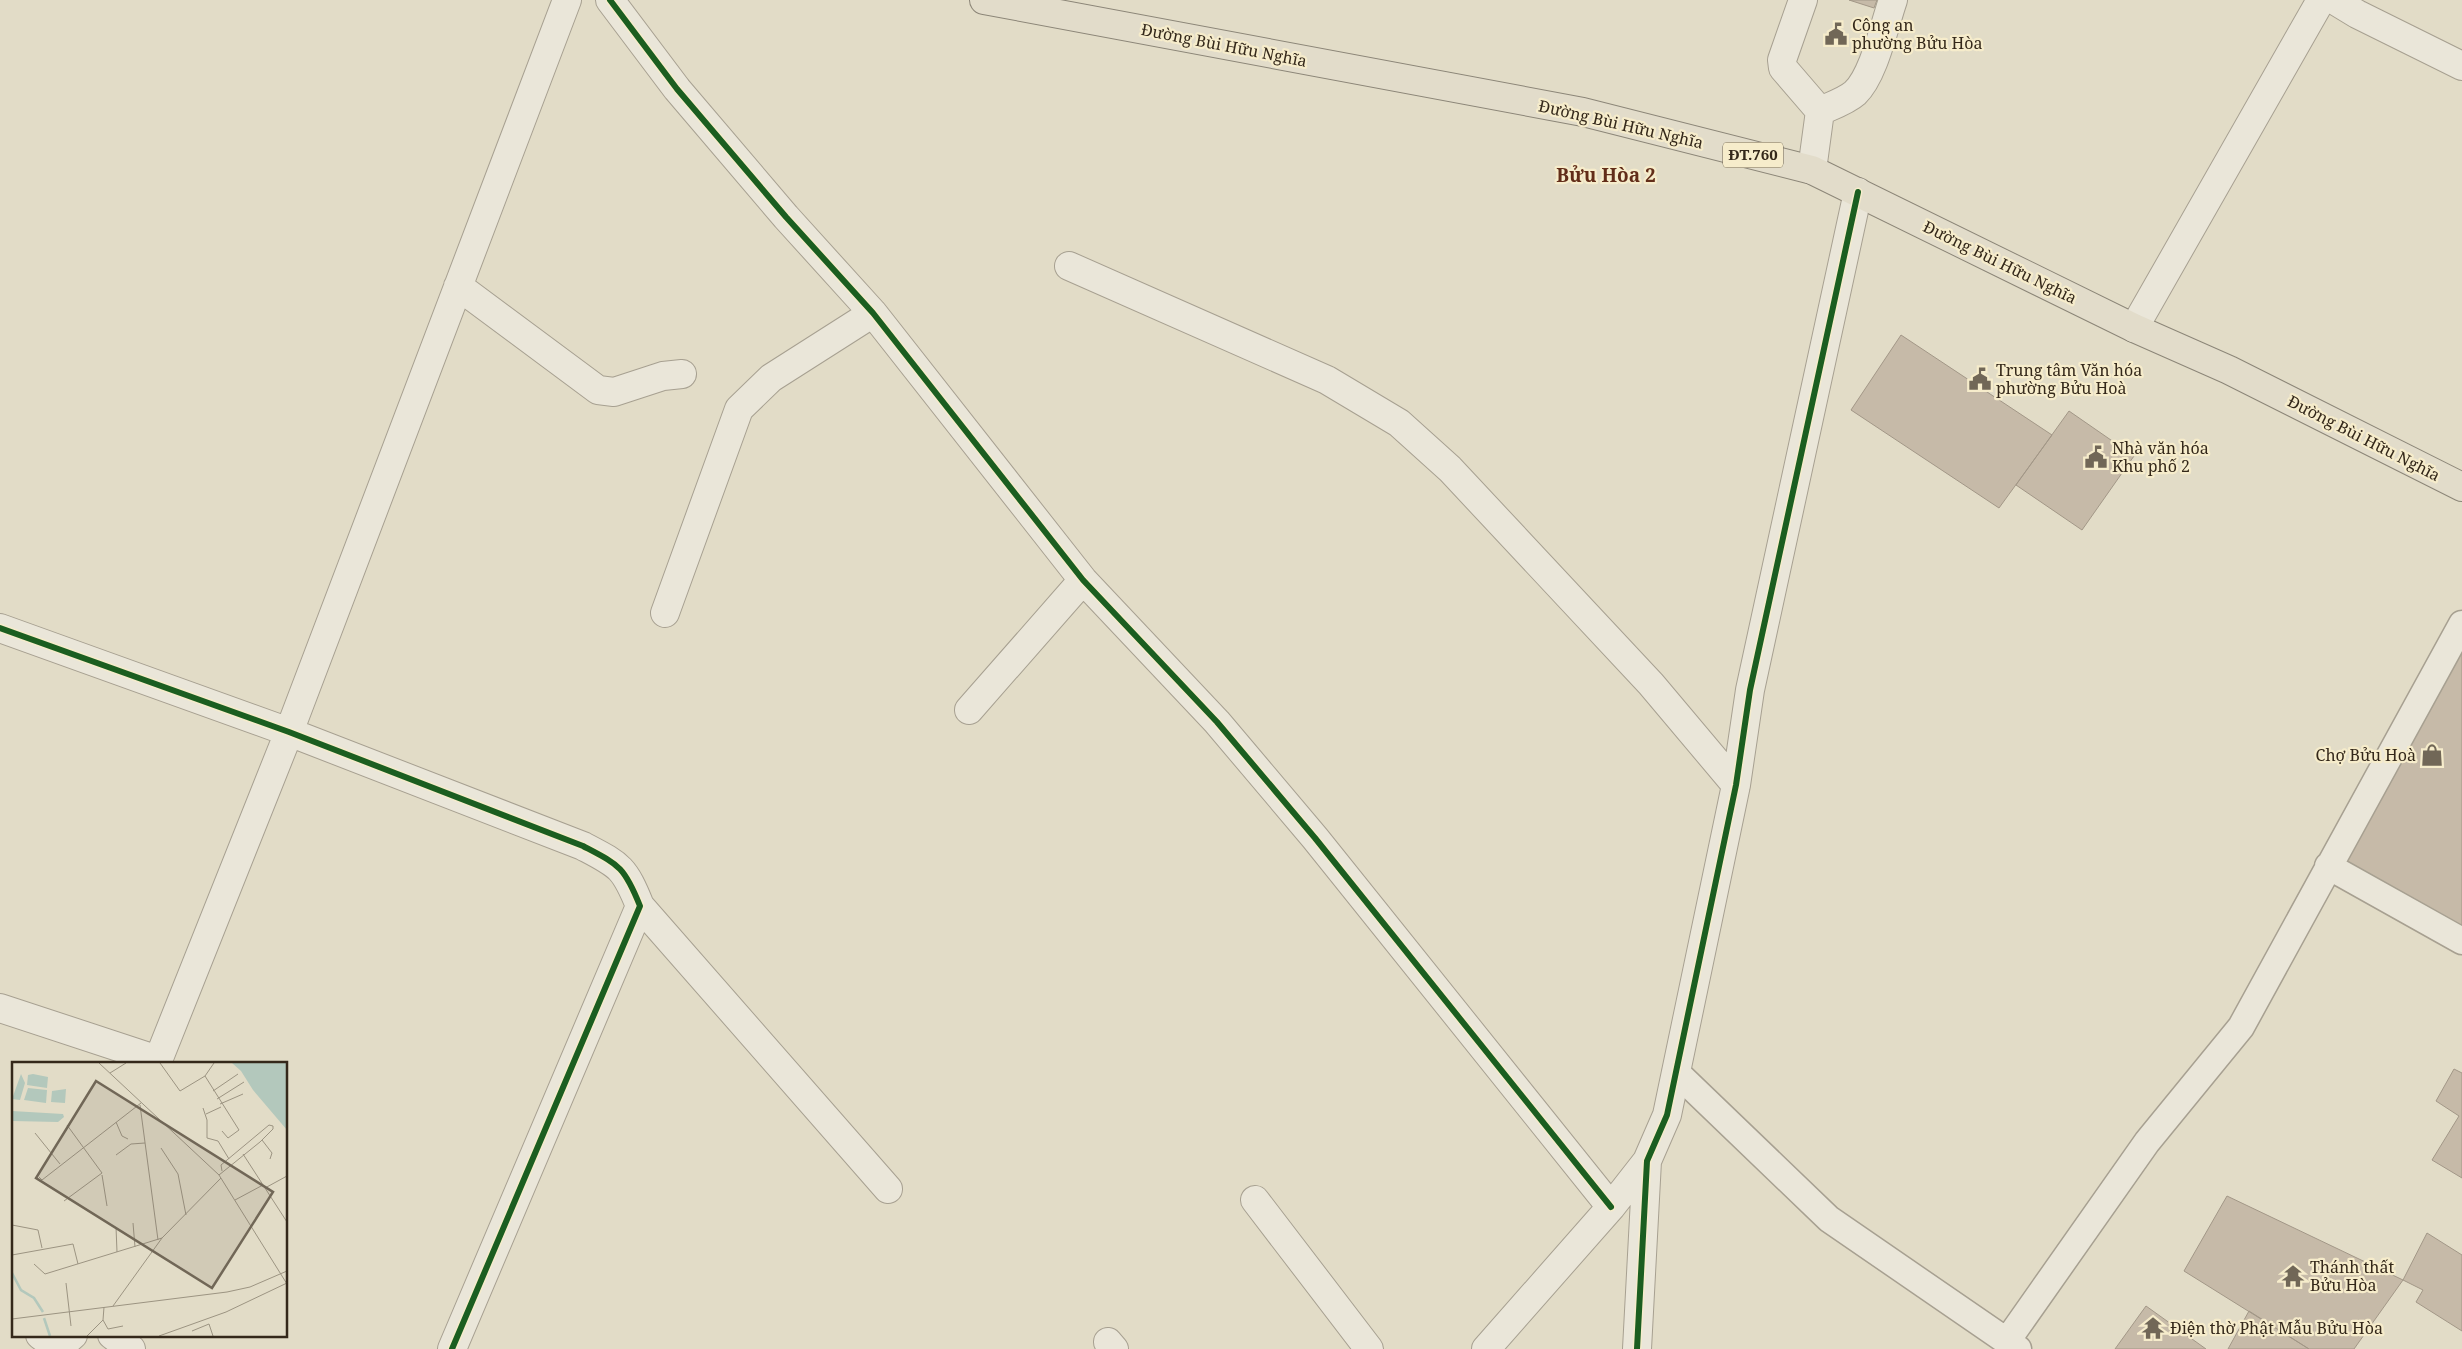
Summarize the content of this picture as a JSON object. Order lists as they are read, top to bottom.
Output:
{
  "streets": {
    "main road": ["Đường Bùi Hữu Nghĩa", "ĐT.760"]
  },
  "districts": ["Bửu Hòa 2"],
  "places": {
    "public building": ["Công an phường Bửu Hòa", "Trung tâm Văn hóa phường Bửu Hoà", "Nhà văn hóa Khu phố 2"],
    "shop": ["Chợ Bửu Hoà"],
    "temple": ["Thánh thất Bửu Hòa", "Điện thờ Phật Mẫu Bửu Hòa"]
  }
}
